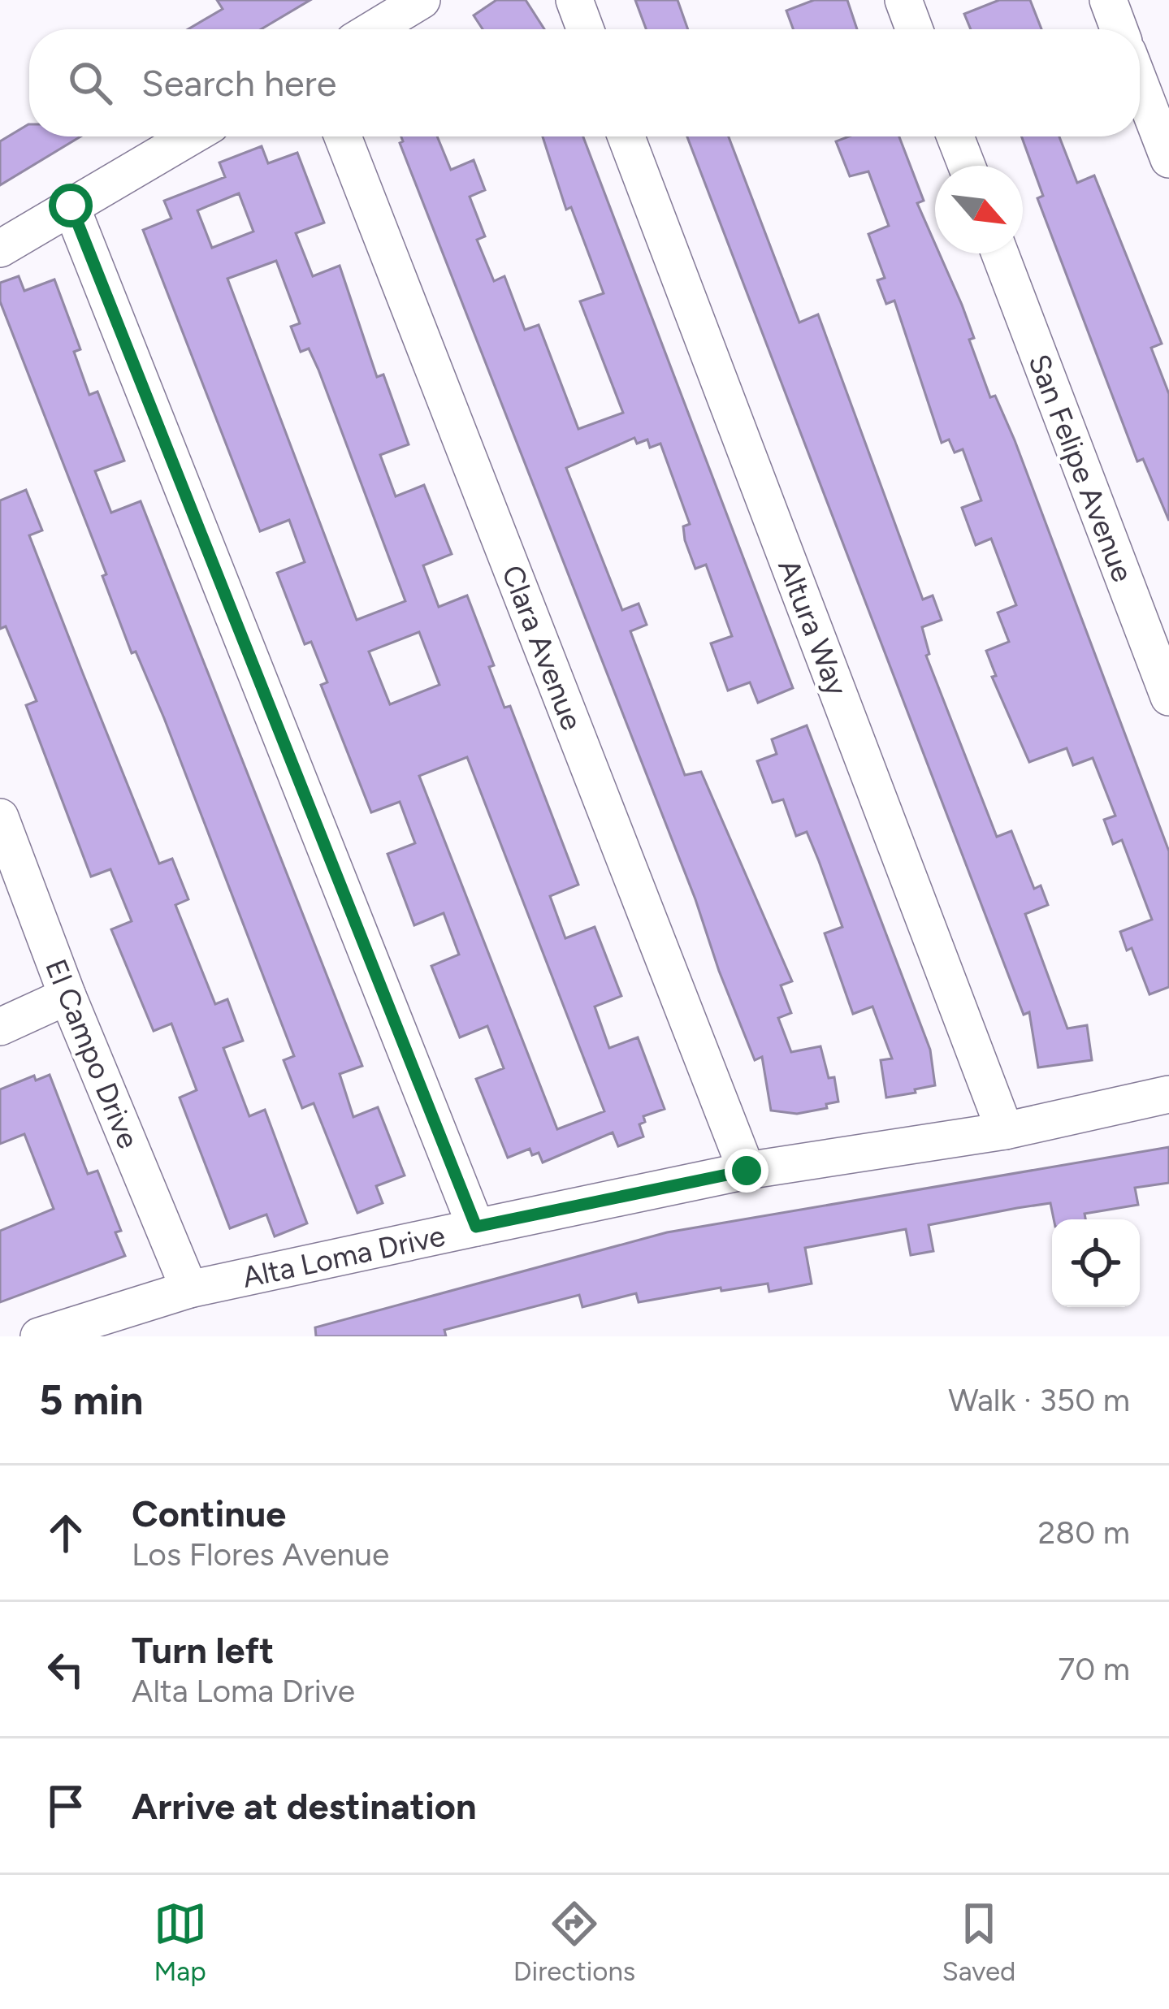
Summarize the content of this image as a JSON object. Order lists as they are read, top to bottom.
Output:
{
  "streets": {
    "street": [
      "San Felipe Avenue",
      "Altura Way",
      "Clara Avenue",
      "El Campo Drive",
      "Alta Loma Drive"
    ]
  },
  "crossings": [
    ["Altura Way", "Alta Loma Drive"],
    ["Clara Avenue", "Alta Loma Drive"],
    ["El Campo Drive", "Alta Loma Drive"]
  ],
  "north": "bottom right",
  "page": {
    "search": "Search here",
    "heading": ["5 min", "Walk · 350 m"],
    "list": [
      ["Continue", "Los Flores Avenue", "280 m"],
      ["Turn left", "Alta Loma Drive", "70 m"],
      "Arrive at destination"
    ],
    "nav": ["Map", "Directions", "Saved"]
  }
}
